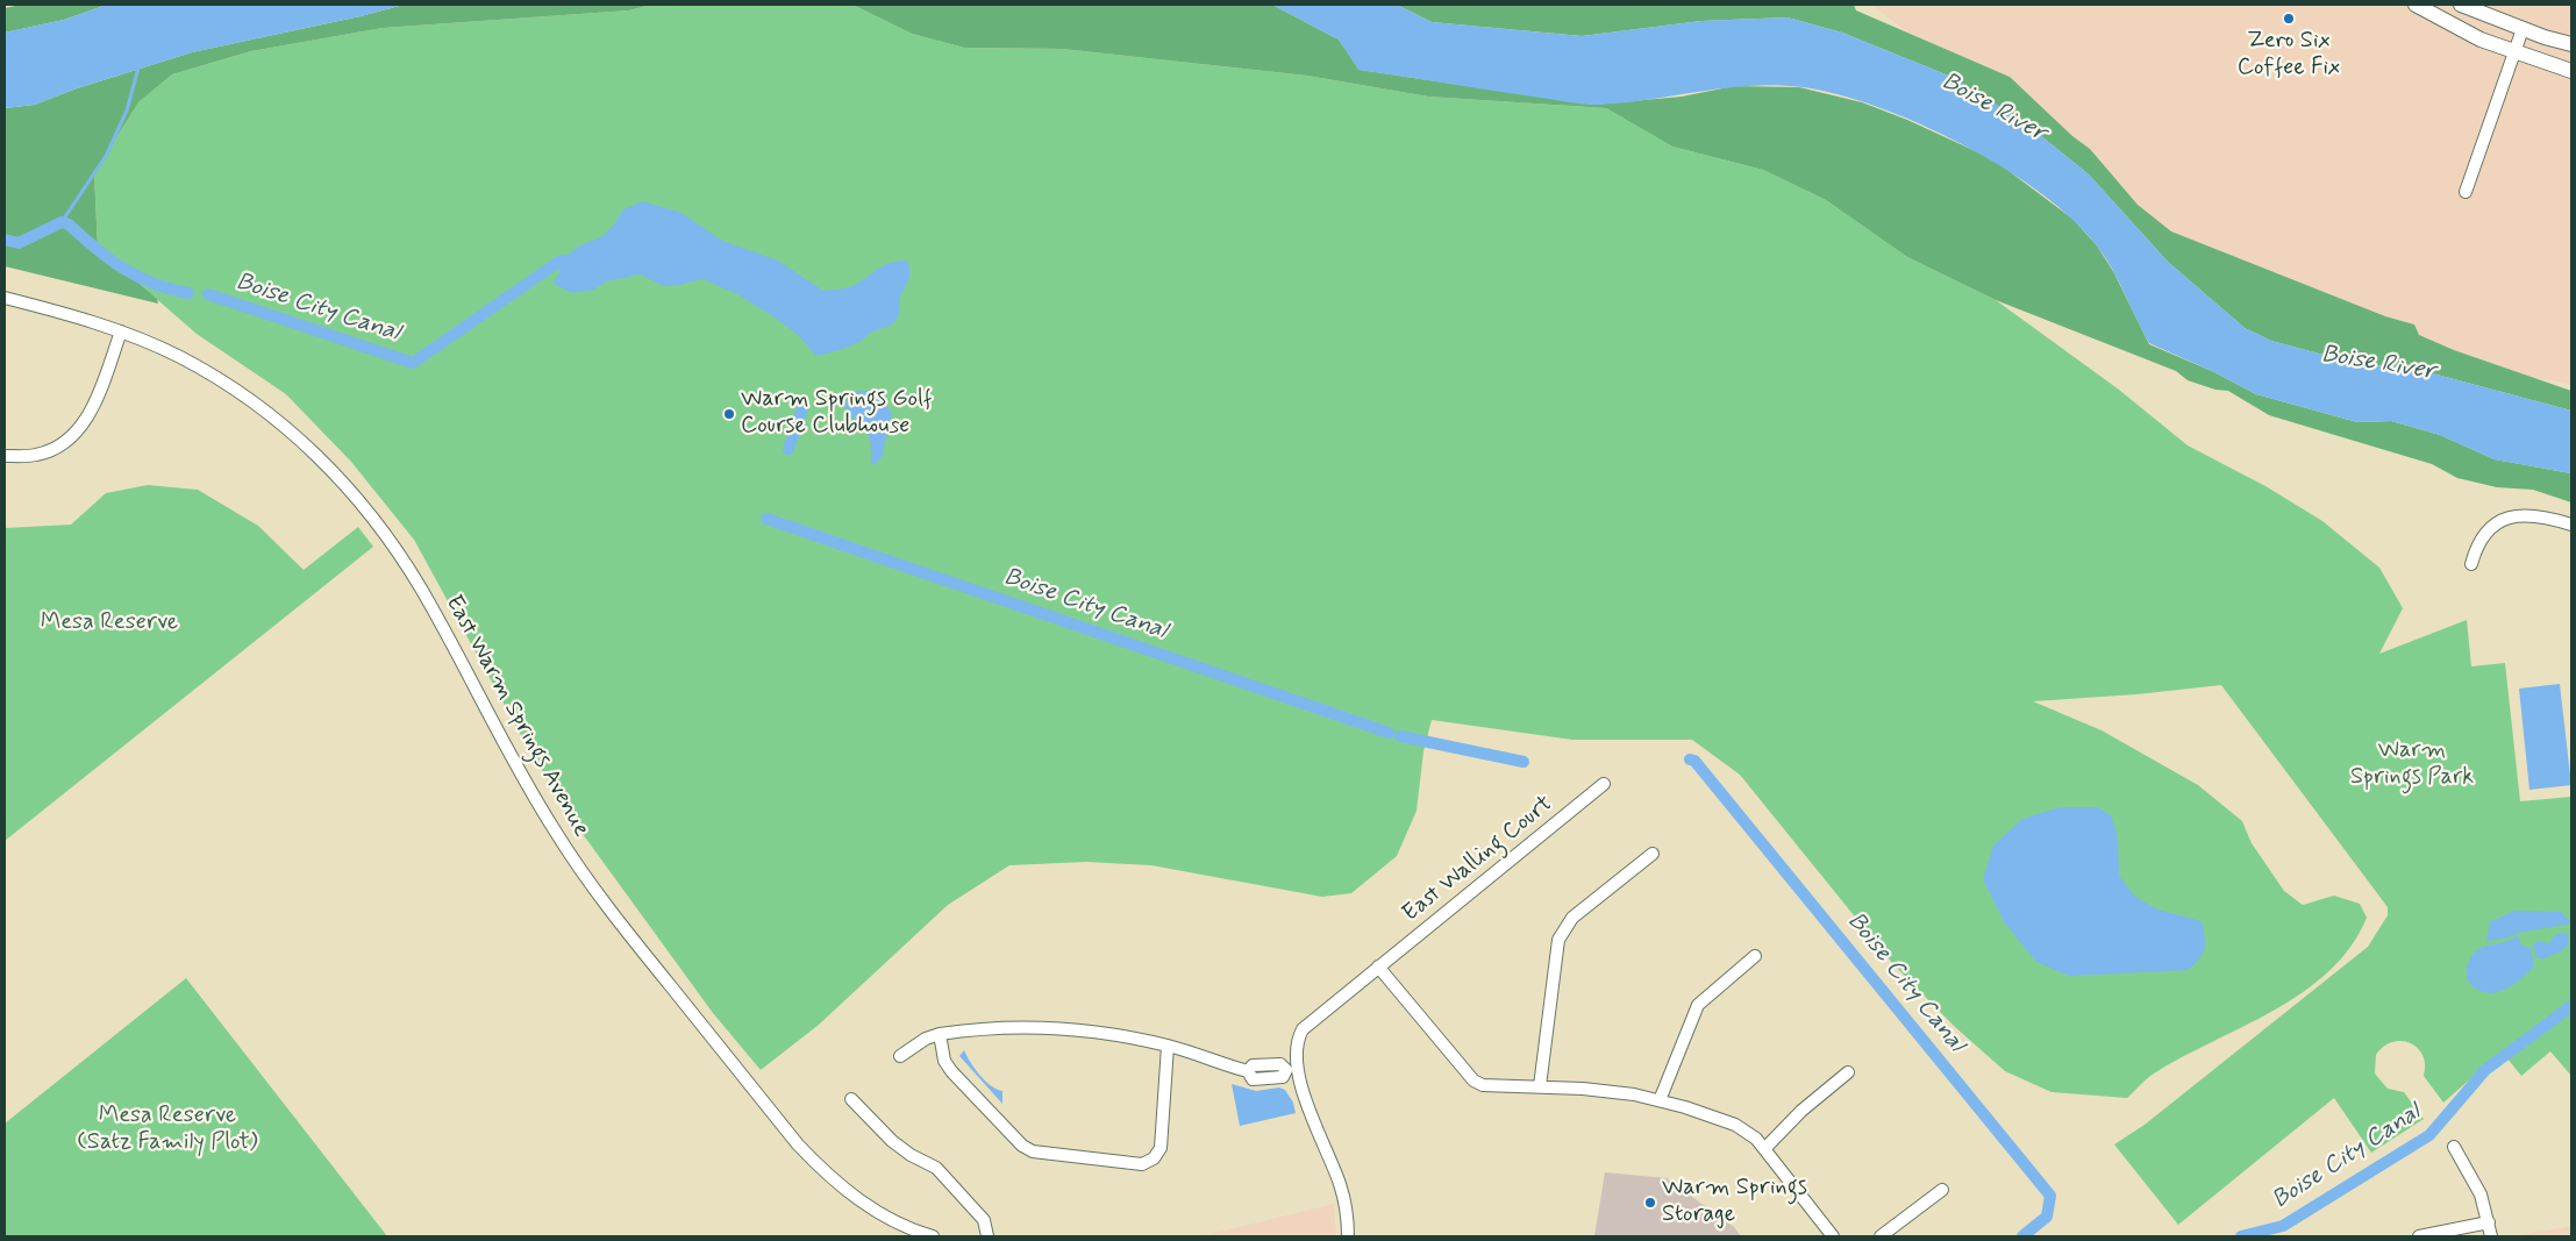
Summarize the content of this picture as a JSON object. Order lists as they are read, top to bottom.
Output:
{
  "streets": {
    "street": ["East Warm Springs Avenue", "East Walling Court"]
  },
  "water": ["Boise River", "Boise City Canal"],
  "parks": ["Mesa Reserve", "Warm Springs Park", "Mesa Reserve (Satz Family Plot)"],
  "places": ["Zero Six Coffee Fix", "Warm Springs Golf Course Clubhouse", "Warm Springs Storage"]
}
